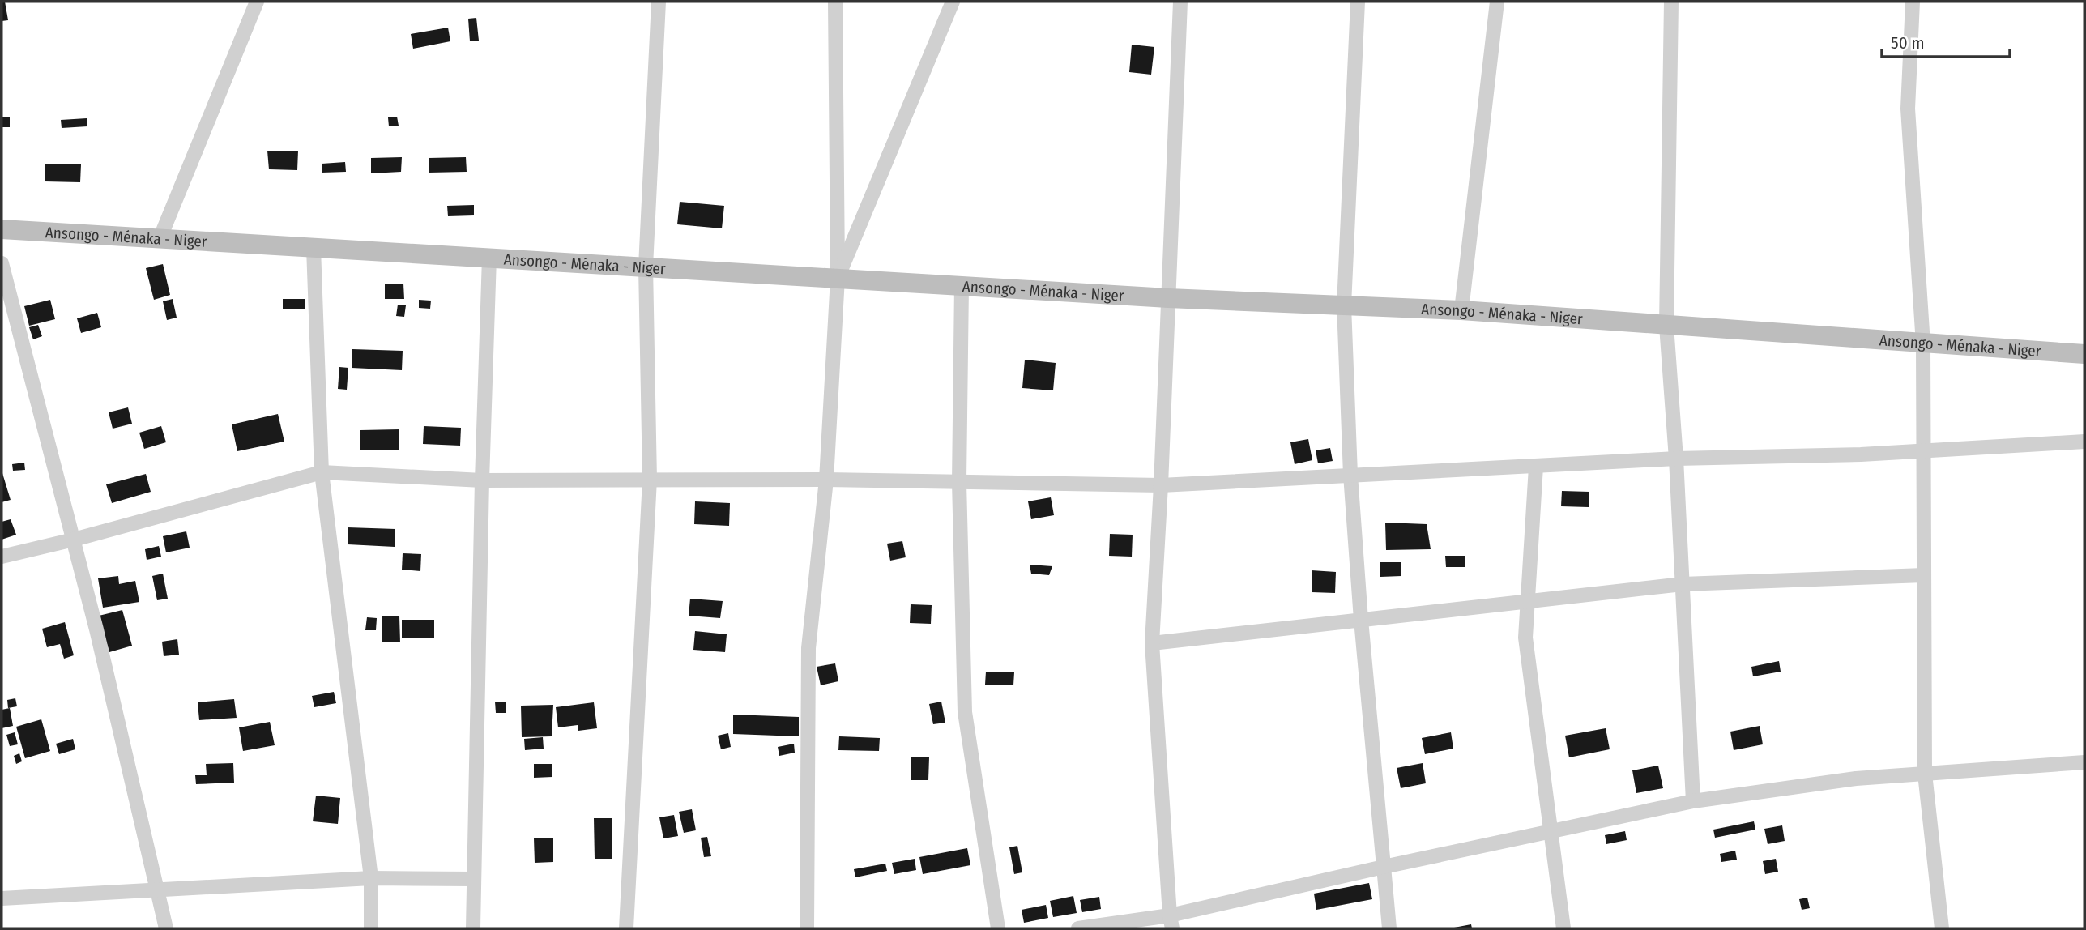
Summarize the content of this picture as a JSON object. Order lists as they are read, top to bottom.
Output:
{
  "streets": {
    "main road": ["Ansongo - Ménaka - Niger"]
  },
  "scale_bar": "50 m"
}
